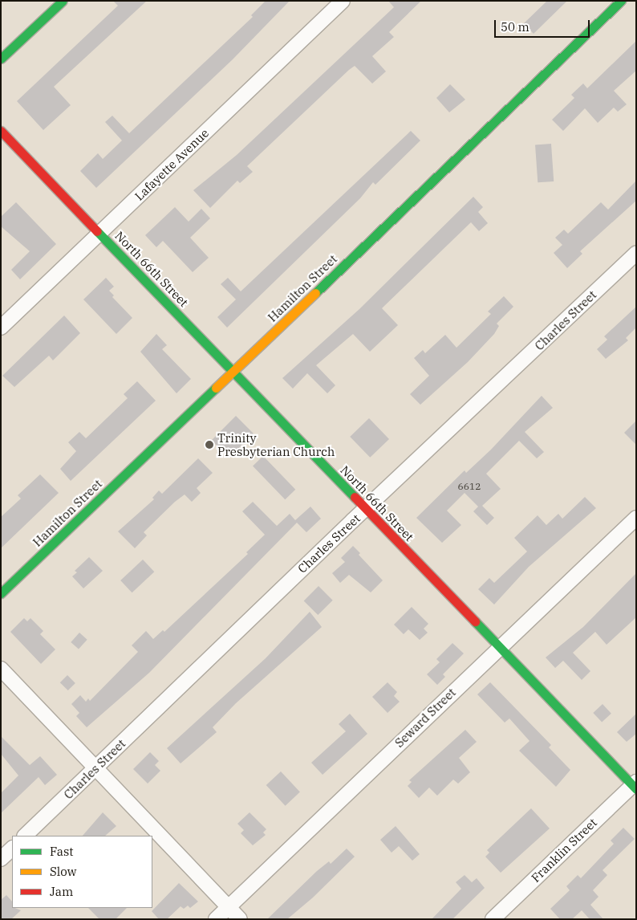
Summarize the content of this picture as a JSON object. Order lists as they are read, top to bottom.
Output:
{
  "streets": {
    "street": [
      "Lafayette Avenue",
      "North 66th Street",
      "Hamilton Street",
      "Charles Street",
      "Seward Street",
      "Franklin Street"
    ]
  },
  "crossings": [
    ["Lafayette Avenue", "North 66th Street"],
    ["North 66th Street", "Hamilton Street"],
    ["North 66th Street", "Charles Street"],
    ["North 66th Street", "Seward Street"],
    ["North 66th Street", "Franklin Street"]
  ],
  "places": ["Trinity Presbyterian Church"],
  "house_numbers": ["6612"],
  "legend": ["Fast", "Slow", "Jam"],
  "scale_bar": "50 m"
}
